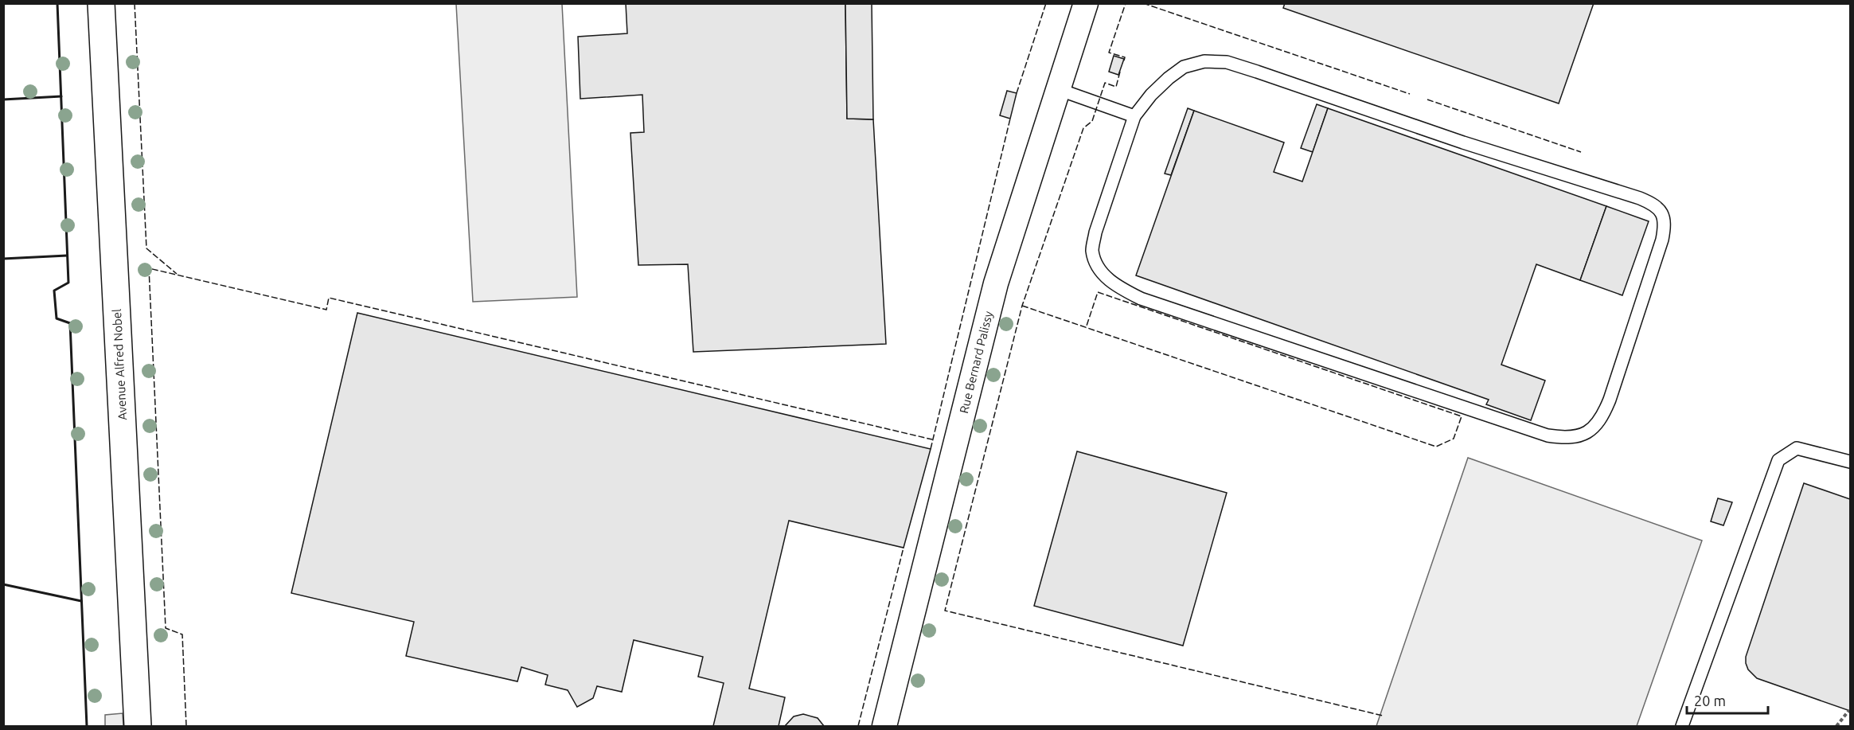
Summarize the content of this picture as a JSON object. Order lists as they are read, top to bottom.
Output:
{
  "streets": {
    "street": ["Rue Bernard Palissy", "Avenue Alfred Nobel"]
  },
  "scale_bar": "20 m"
}
